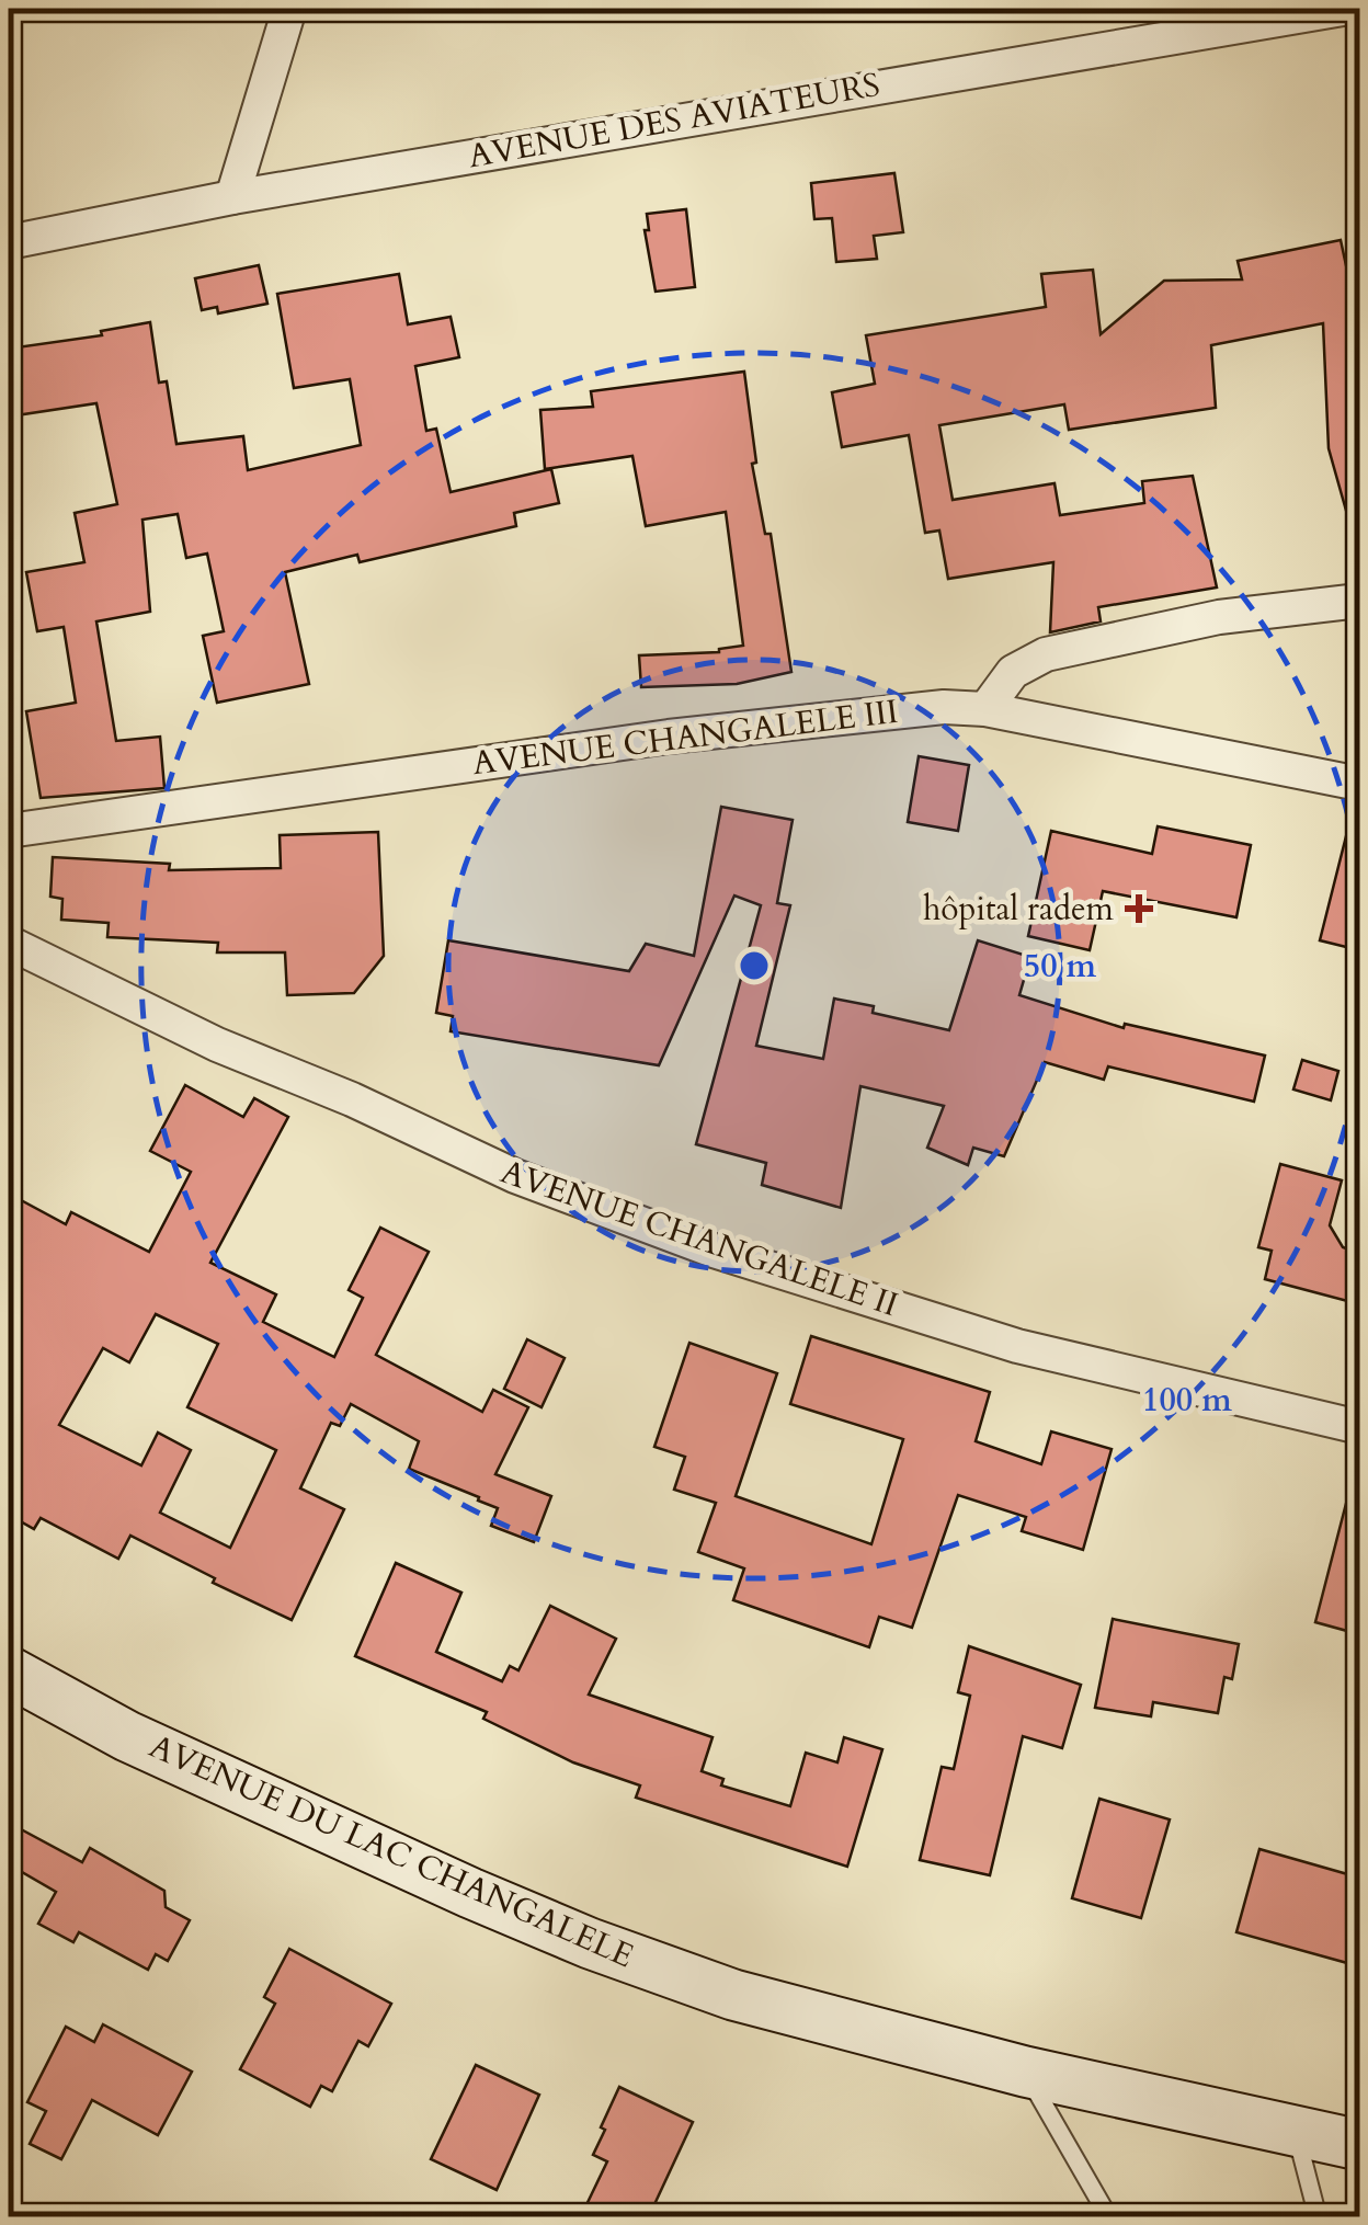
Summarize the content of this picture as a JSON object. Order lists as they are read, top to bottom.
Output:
{
  "streets": {
    "street": [
      "AVENUE DES AVIATEURS",
      "AVENUE CHANGALELE III",
      "AVENUE CHANGALELE II",
      "AVENUE DU LAC CHANGALELE"
    ]
  },
  "places": {
    "health": ["hôpital radem"]
  },
  "rings": ["50 m", "100 m"]
}
